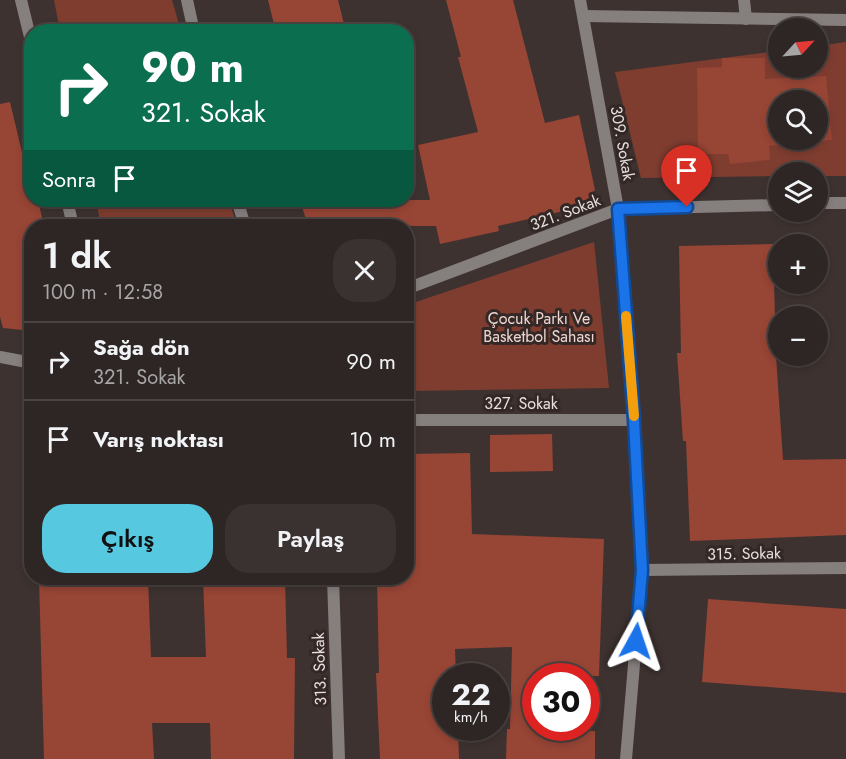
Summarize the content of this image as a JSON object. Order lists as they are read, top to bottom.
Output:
{
  "streets": {
    "street": [
      "309. Sokak",
      "321. Sokak",
      "327. Sokak",
      "315. Sokak",
      "313. Sokak"
    ]
  },
  "crossings": [
    ["309. Sokak", "321. Sokak"],
    ["309. Sokak", "327. Sokak"],
    ["309. Sokak", "315. Sokak"]
  ],
  "parks": ["Çocuk Parkı Ve Basketbol Sahası"],
  "north": "top right",
  "page": {
    "map_buttons": ["+", "−"],
    "turn": ["90 m", "321. Sokak"],
    "then": "Sonra",
    "heading": ["1 dk", "100 m · 12:58"],
    "list": [
      {
        "name": "Sağa dön",
        "note": "321. Sokak",
        "value": "90 m"
      },
      {
        "name": "Varış noktası",
        "value": "10 m"
      }
    ],
    "buttons": ["Çıkış", "Paylaş"],
    "speed": "22 km/h",
    "limit": "30"
  }
}
